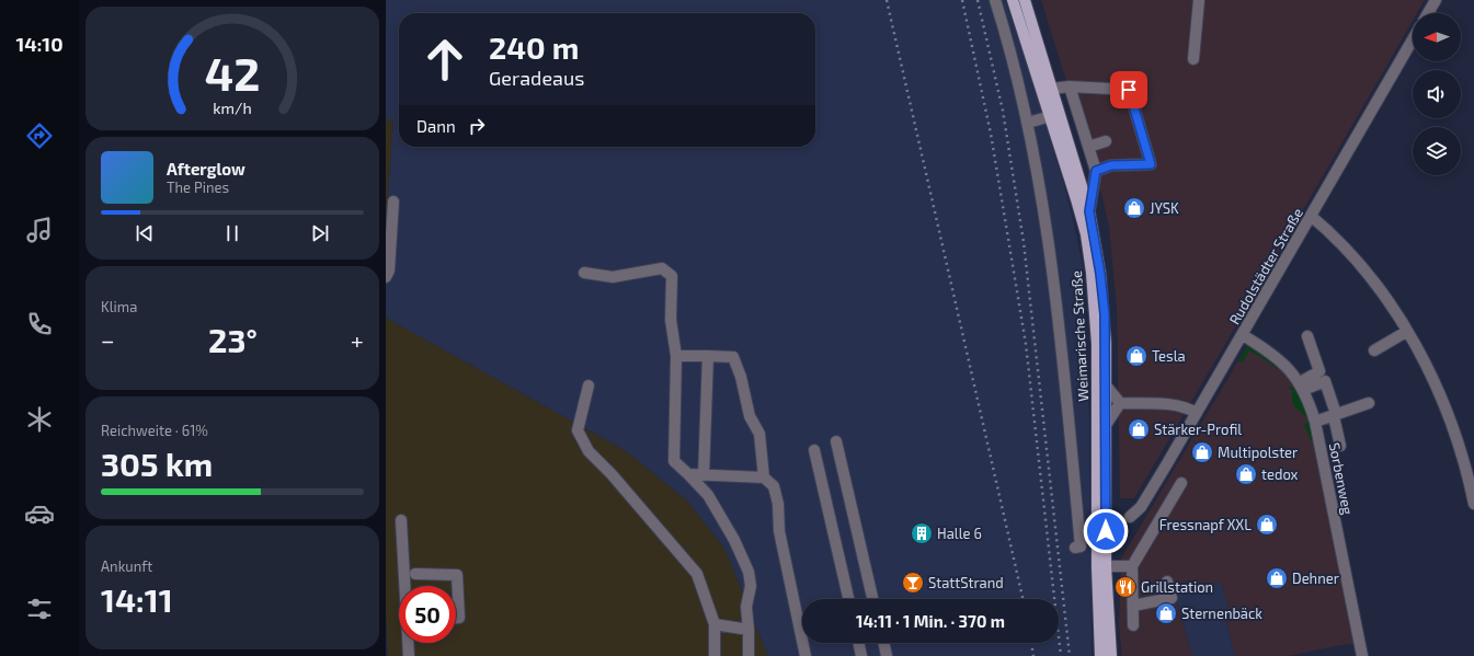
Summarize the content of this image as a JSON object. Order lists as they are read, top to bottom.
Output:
{
  "streets": {
    "main road": ["Weimarische Straße"],
    "street": ["Rudolstädter Straße", "Sorbenweg"]
  },
  "crossings": [
    ["Rudolstädter Straße", "Sorbenweg"]
  ],
  "places": {
    "shop": [
      "JYSK",
      "Tesla",
      "Stärker-Profil",
      "Multipolster",
      "tedox",
      "Fressnapf XXL",
      "Dehner",
      "Sternenbäck"
    ],
    "building": ["Halle 6"],
    "bar": ["StattStrand"],
    "restaurant": ["Grillstation"]
  },
  "north": "left",
  "page": {
    "tabs": "14:10",
    "turn": ["240 m", "Geradeaus"],
    "then": "Dann",
    "song": ["Afterglow", "The Pines"],
    "tile": [
      "Klima",
      ["Reichweite · 61%", "305 km"],
      ["Ankunft", "14:11"]
    ],
    "heat": ["−", "23°", "+"],
    "limit": "50",
    "trip": "14:11 · 1 Min. · 370 m",
    "gauge": ["42", "km/h"]
  }
}
